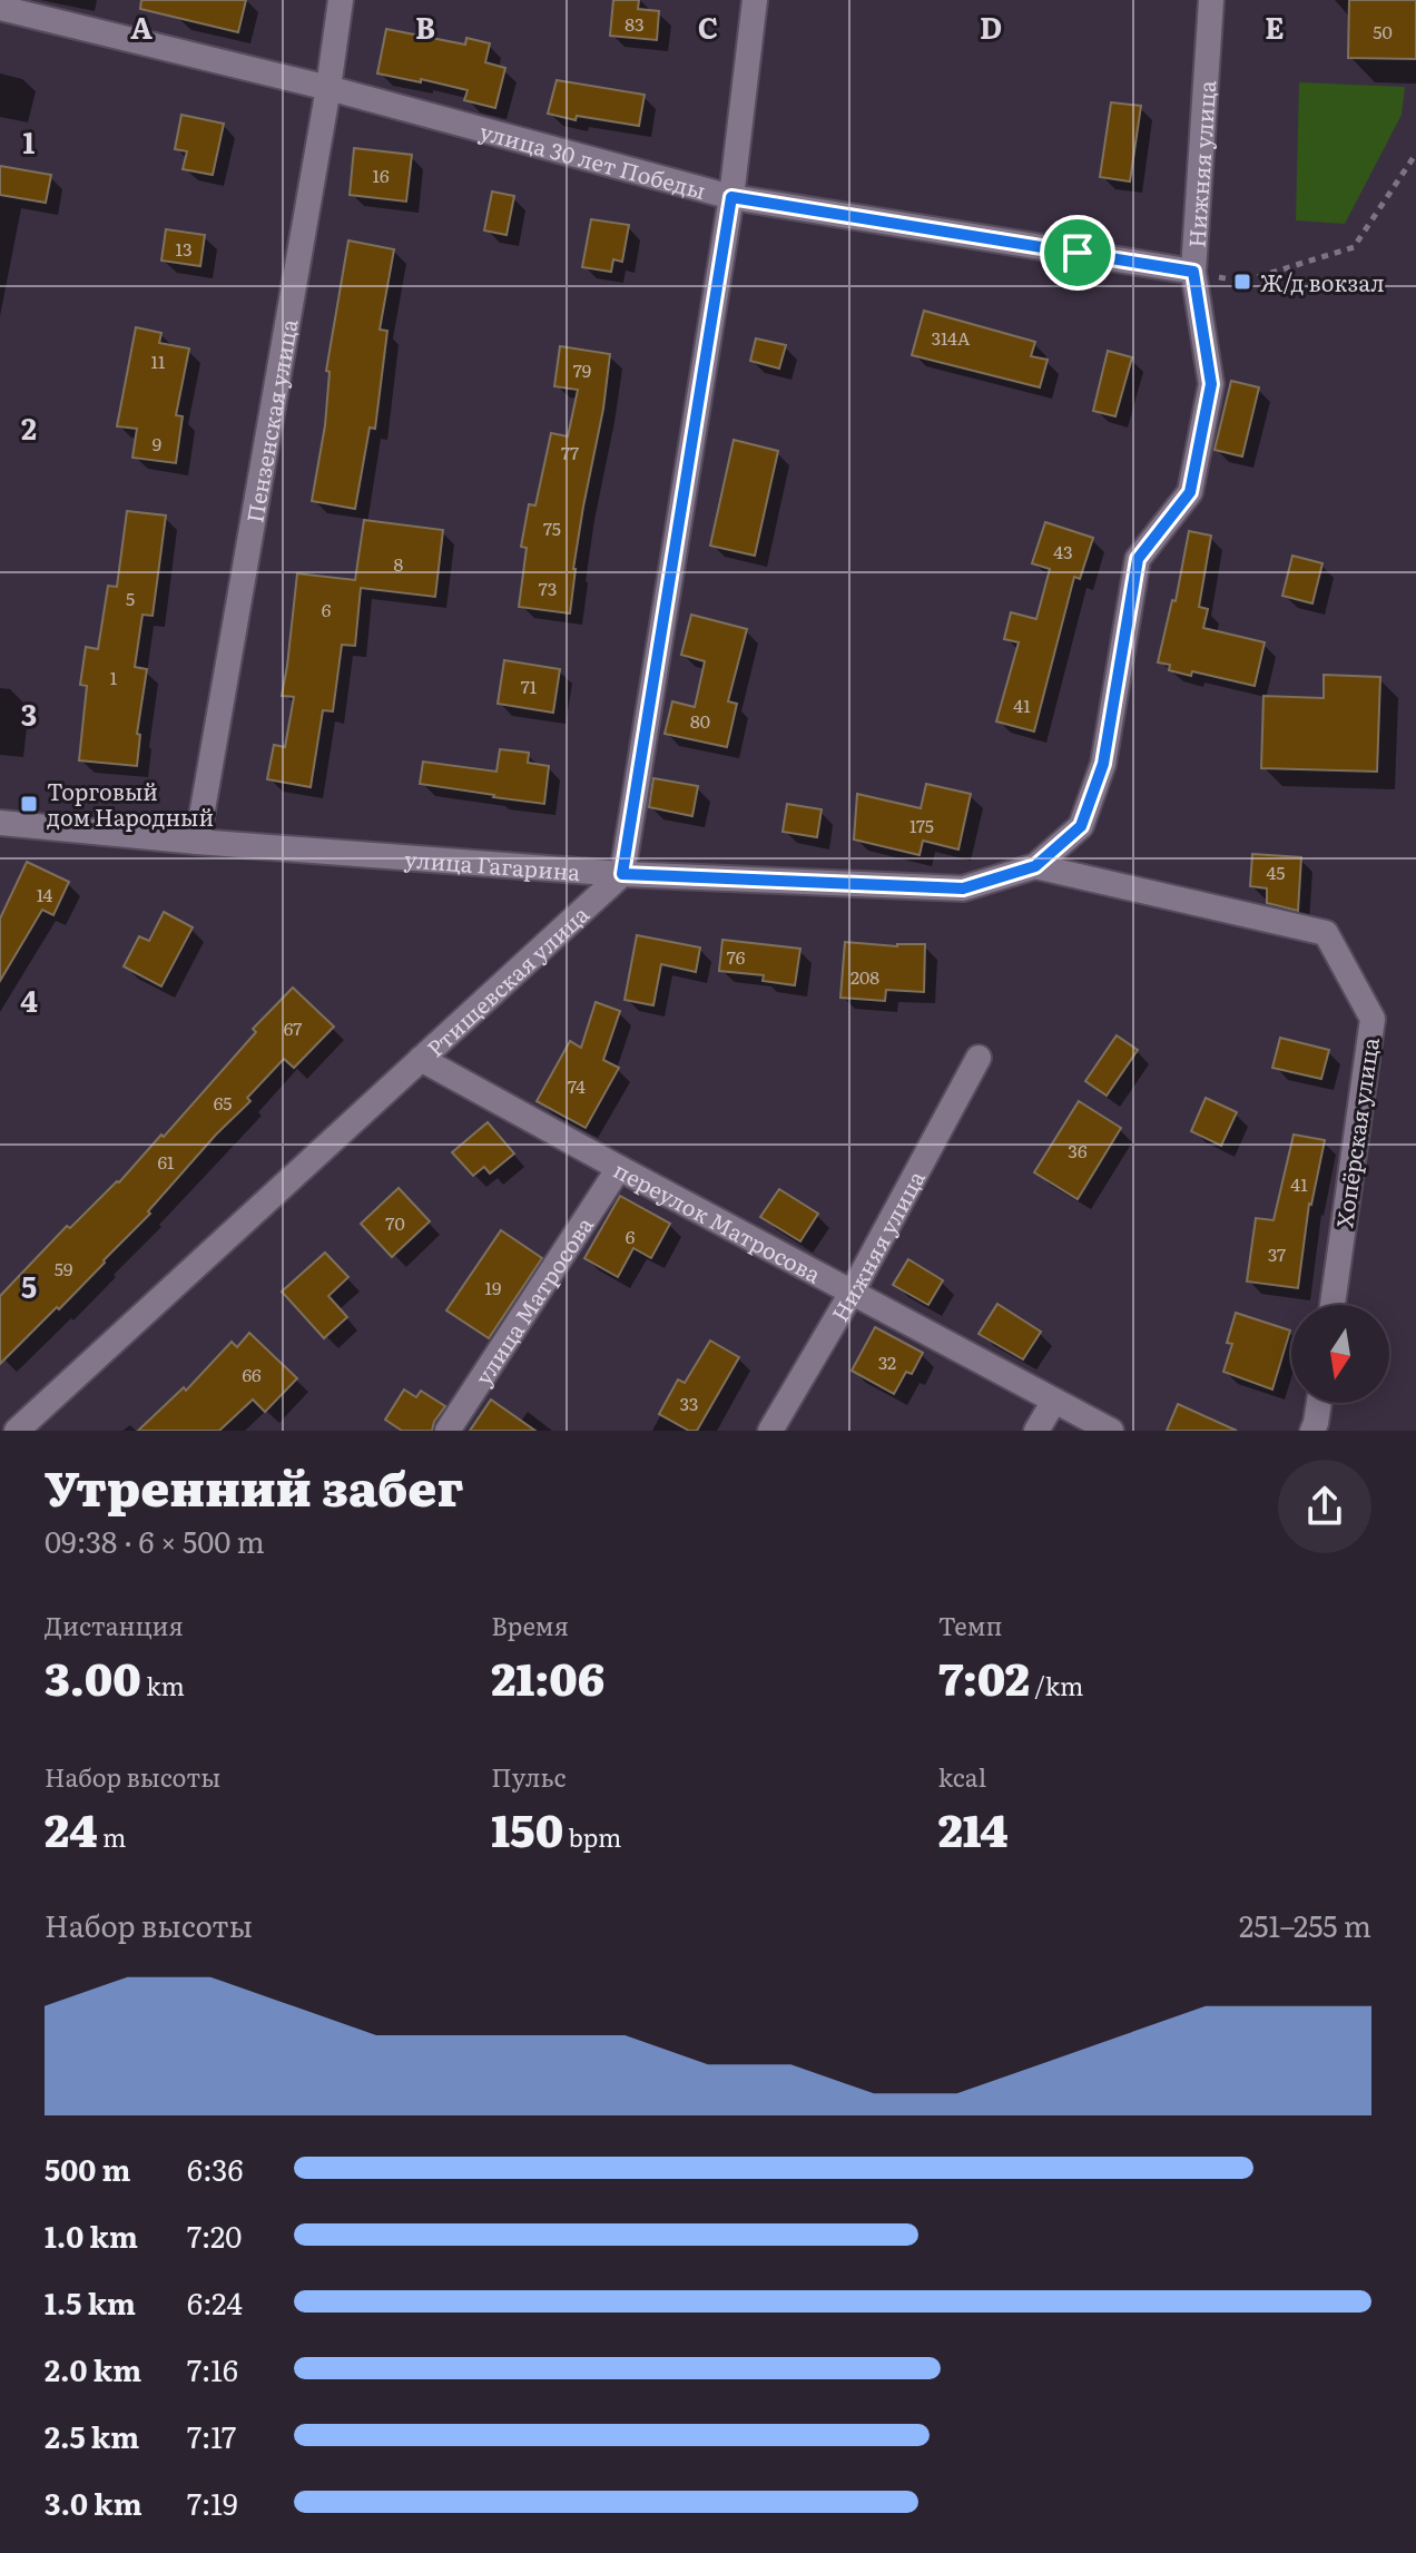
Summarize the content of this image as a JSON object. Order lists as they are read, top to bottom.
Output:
{
  "streets": {
    "street": [
      "улица 30 лет Победы",
      "Нижняя улица",
      "Пензенская улица",
      "улица Гагарина",
      "Ртищевская улица",
      "Хопёрская улица",
      "переулок Матросова",
      "улица Матросова"
    ]
  },
  "crossings": [
    ["улица 30 лет Победы", "Нижняя улица"],
    ["улица 30 лет Победы", "Пензенская улица"],
    ["Нижняя улица", "улица Гагарина"],
    ["Нижняя улица", "Хопёрская улица"],
    ["Нижняя улица", "переулок Матросова"],
    ["Пензенская улица", "улица Гагарина"],
    ["улица Гагарина", "Ртищевская улица"],
    ["улица Гагарина", "Хопёрская улица"],
    ["Ртищевская улица", "переулок Матросова"],
    ["переулок Матросова", "улица Матросова"]
  ],
  "places": {
    "transit": ["Ж/д вокзал", "Торговый дом Народный"]
  },
  "house_numbers": [
    "83",
    "50",
    "16",
    "13",
    "314А",
    "11",
    "79",
    "9",
    "77",
    "75",
    "43",
    "8",
    "73",
    "5",
    "6",
    "1",
    "71",
    "41",
    "80",
    "175",
    "45",
    "14",
    "76",
    "208",
    "67",
    "74",
    "65",
    "36",
    "61",
    "41",
    "70",
    "6",
    "37",
    "59",
    "19",
    "32",
    "66",
    "33"
  ],
  "north": "bottom",
  "page": {
    "heading": ["Утренний забег", "09:38 · 6 × 500 m"],
    "stats": [
      ["Дистанция", "3.00 km"],
      ["Время", "21:06"],
      ["Темп", "7:02 /km"],
      ["Набор высоты", "24 m"],
      ["Пульс", "150 bpm"],
      ["kcal", "214"]
    ],
    "chart": ["Набор высоты", "251–255 m"],
    "list": [
      {
        "name": "500 m",
        "note": "6:36"
      },
      {
        "name": "1.0 km",
        "note": "7:20"
      },
      {
        "name": "1.5 km",
        "note": "6:24"
      },
      {
        "name": "2.0 km",
        "note": "7:16"
      },
      {
        "name": "2.5 km",
        "note": "7:17"
      },
      {
        "name": "3.0 km",
        "note": "7:19"
      }
    ]
  },
  "grid": {
    "columns": [
      "A",
      "B",
      "C",
      "D",
      "E"
    ],
    "rows": [
      "1",
      "2",
      "3",
      "4",
      "5"
    ]
  }
}
